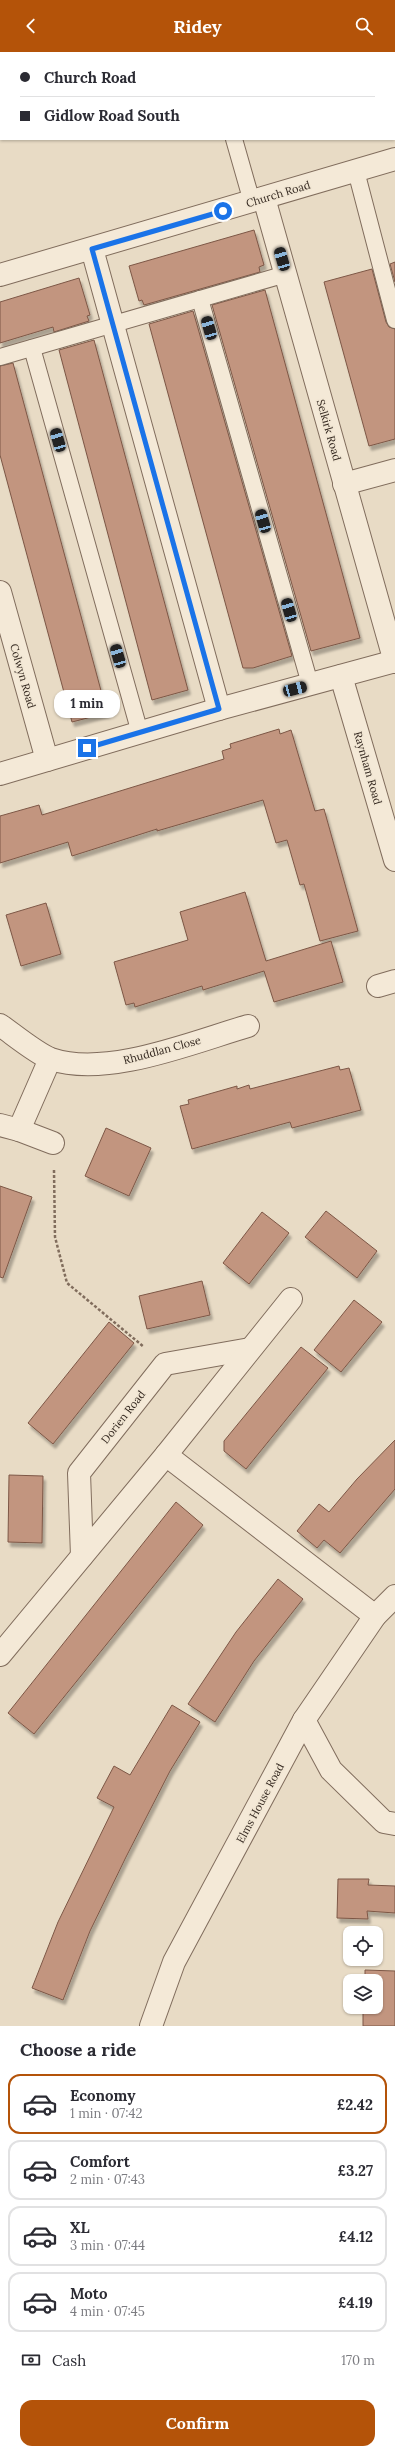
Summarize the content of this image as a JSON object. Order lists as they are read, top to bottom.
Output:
{
  "streets": {
    "street": [
      "Church Road",
      "Selkirk Road",
      "Colwyn Road",
      "Raynham Road",
      "Rhuddlan Close",
      "Dorien Road",
      "Elms House Road"
    ]
  },
  "crossings": [
    ["Church Road", "Selkirk Road"]
  ],
  "page": {
    "header": "Ridey",
    "banner": ["Church Road", "Gidlow Road South"],
    "bubble": "1 min",
    "heading": "Choose a ride",
    "list": [
      {
        "name": "Economy",
        "note": "1 min · 07:42",
        "value": "£2.42"
      },
      {
        "name": "Comfort",
        "note": "2 min · 07:43",
        "value": "£3.27"
      },
      {
        "name": "XL",
        "note": "3 min · 07:44",
        "value": "£4.12"
      },
      {
        "name": "Moto",
        "note": "4 min · 07:45",
        "value": "£4.19"
      }
    ],
    "pay": ["Cash", "170 m"],
    "buttons": "Confirm"
  }
}
